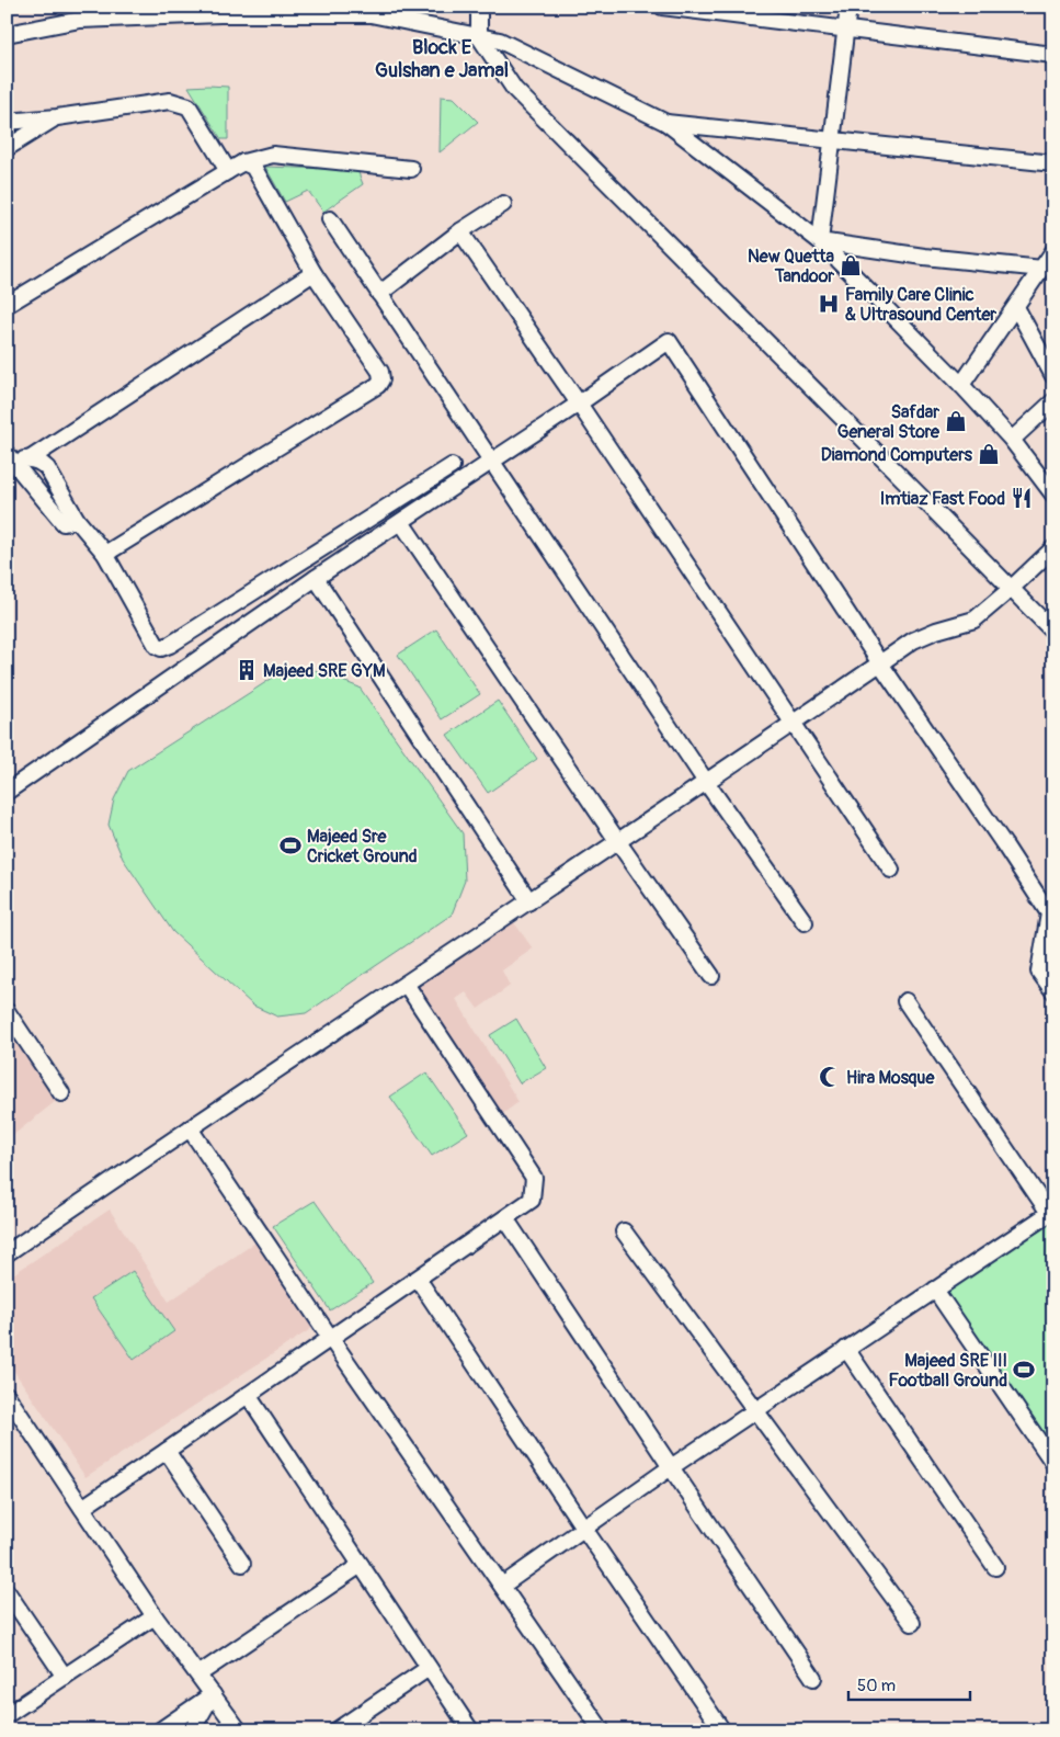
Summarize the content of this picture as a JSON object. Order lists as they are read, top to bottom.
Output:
{
  "districts": ["Block E Gulshan e Jamal"],
  "places": {
    "shop": ["New Quetta Tandoor", "Safdar General Store", "Diamond Computers"],
    "hospital": ["Family Care Clinic & Ultrasound Center"],
    "restaurant": ["Imtiaz Fast Food"],
    "building": ["Majeed SRE GYM"],
    "sports": ["Majeed Sre Cricket Ground", "Majeed SRE III Football Ground"],
    "mosque": ["Hira Mosque"]
  },
  "scale_bar": "50 m"
}
